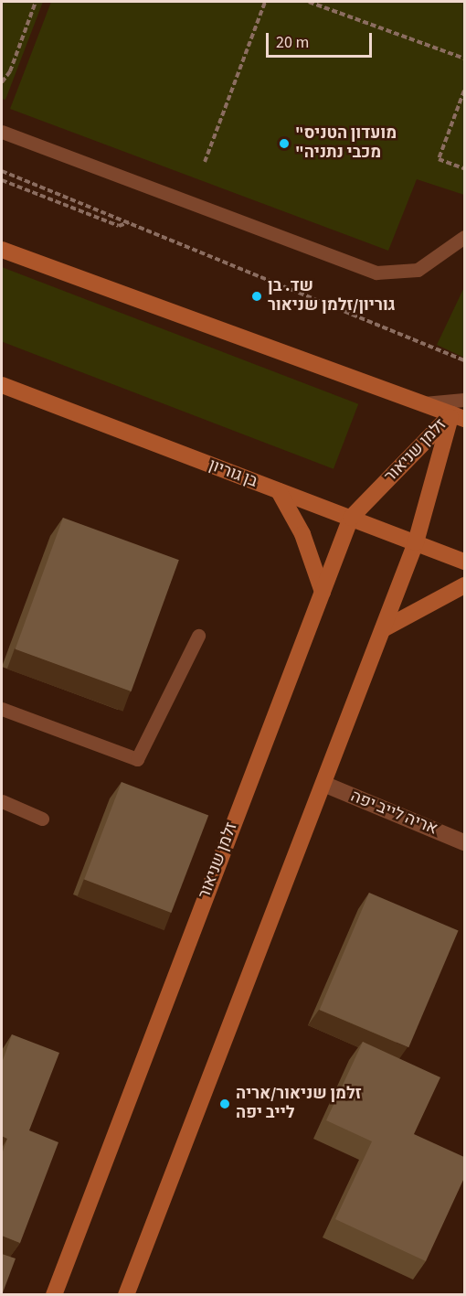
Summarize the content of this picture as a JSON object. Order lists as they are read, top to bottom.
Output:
{
  "streets": {
    "street": ["זלמן שניאור", "בן גוריון", "אריה לייב יפה"]
  },
  "crossings": [
    ["זלמן שניאור", "בן גוריון"],
    ["זלמן שניאור", "אריה לייב יפה"]
  ],
  "places": ["\"מועדון הטניס \"מכבי נתניה", "שד. בן גוריון/זלמן שניאור", "זלמן שניאור/אריה לייב יפה"],
  "scale_bar": "20 m"
}
